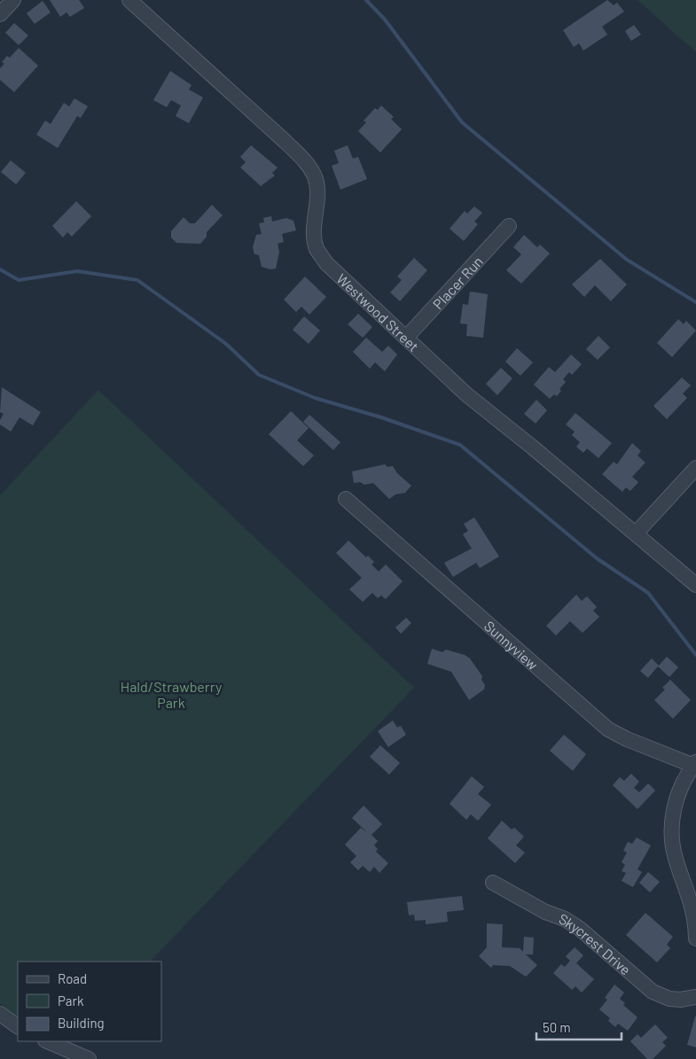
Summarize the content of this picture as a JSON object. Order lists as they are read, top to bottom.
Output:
{
  "streets": {
    "street": [
      "Placer Run",
      "Westwood Street",
      "Sunnyview",
      "Skycrest Drive"
    ]
  },
  "crossings": [
    ["Placer Run", "Westwood Street"]
  ],
  "parks": ["Hald/Strawberry Park"],
  "legend": ["Road", "Park", "Building"],
  "scale_bar": "50 m"
}
